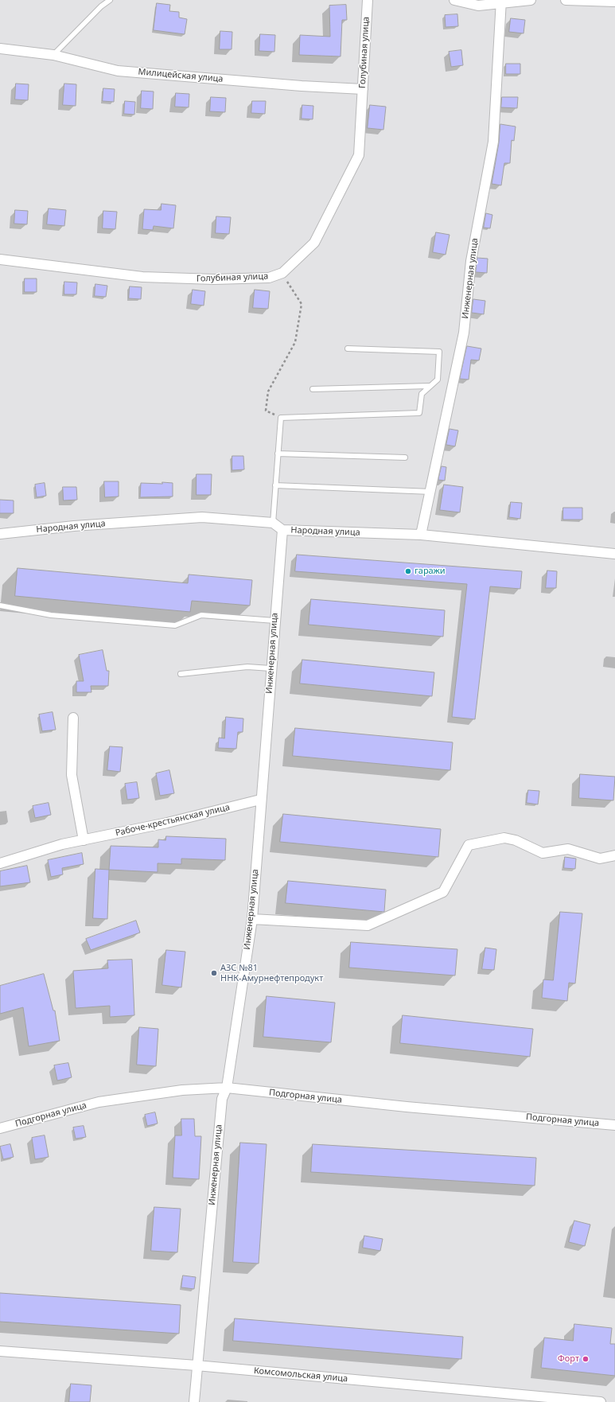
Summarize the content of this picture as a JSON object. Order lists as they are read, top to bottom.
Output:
{
  "streets": {
    "street": [
      "Голубиная улица",
      "Милицейская улица",
      "Инженерная улица",
      "Народная улица",
      "Рабоче-крестьянская улица",
      "Подгорная улица",
      "Комсомольская улица"
    ]
  },
  "crossings": [
    ["Голубиная улица", "Милицейская улица"],
    ["Инженерная улица", "Народная улица"],
    ["Инженерная улица", "Рабоче-крестьянская улица"],
    ["Инженерная улица", "Подгорная улица"],
    ["Инженерная улица", "Комсомольская улица"]
  ],
  "places": ["гаражи", "АЗС №81 ННК-Амурнефтепродукт", "Форт"]
}
